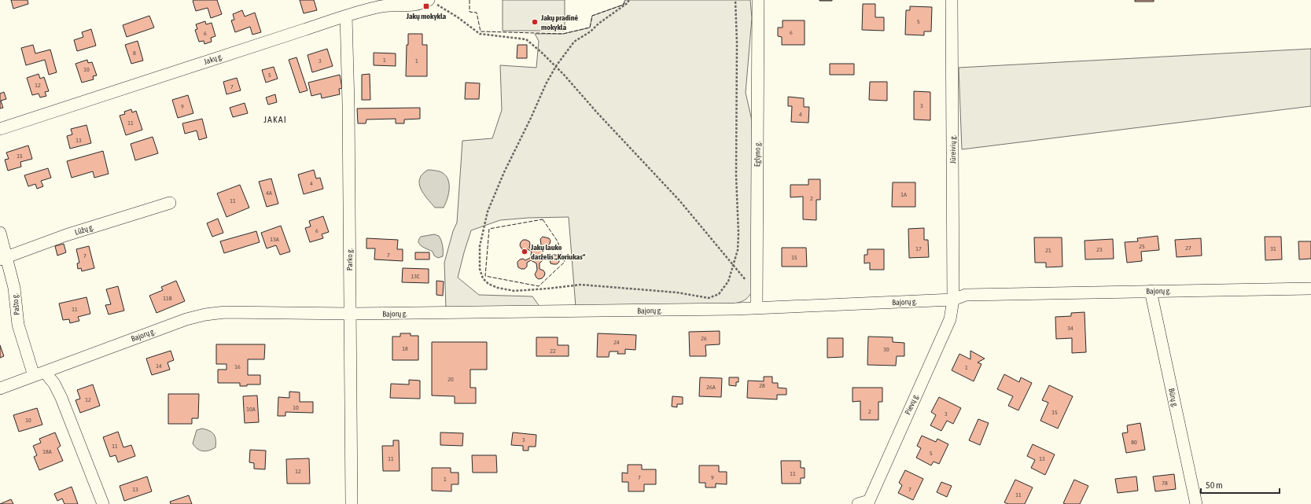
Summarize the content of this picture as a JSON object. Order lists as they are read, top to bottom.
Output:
{
  "streets": {
    "street": [
      "Jakų g.",
      "Jūreivių g.",
      "Eglyno g.",
      "Lūžų g.",
      "Parko g.",
      "Bajorų g.",
      "Pašto g.",
      "Būrų g.",
      "Pievų g."
    ]
  },
  "crossings": [
    ["Jakų g.", "Parko g."],
    ["Jūreivių g.", "Bajorų g."],
    ["Jūreivių g.", "Pievų g."],
    ["Eglyno g.", "Bajorų g."],
    ["Lūžų g.", "Pašto g."],
    ["Parko g.", "Bajorų g."],
    ["Bajorų g.", "Pašto g."],
    ["Bajorų g.", "Būrų g."],
    ["Bajorų g.", "Pievų g."]
  ],
  "districts": ["JAKAI"],
  "places": {
    "transit": ["Jakų mokykla"],
    "other": ["Jakų pradinė mokykla", "Jakų lauko darželis „Koriukas“"]
  },
  "house_numbers": [
    "5",
    "6",
    "6",
    "8",
    "1",
    "3",
    "1",
    "10",
    "5",
    "12",
    "7",
    "3",
    "9",
    "4",
    "11",
    "13",
    "15",
    "4",
    "4A",
    "1A",
    "2",
    "11",
    "6",
    "13A",
    "25",
    "27",
    "17",
    "31",
    "23",
    "21",
    "7",
    "7",
    "15",
    "13C",
    "11B",
    "11",
    "34",
    "26",
    "24",
    "18",
    "30",
    "22",
    "14",
    "16",
    "1",
    "20",
    "28",
    "26A",
    "12",
    "10",
    "10A",
    "2",
    "15",
    "3",
    "10",
    "3",
    "80",
    "11",
    "18A",
    "5",
    "11",
    "13",
    "12",
    "11",
    "7",
    "9",
    "1",
    "78",
    "13",
    "7",
    "11"
  ],
  "scale_bar": "50 m"
}
